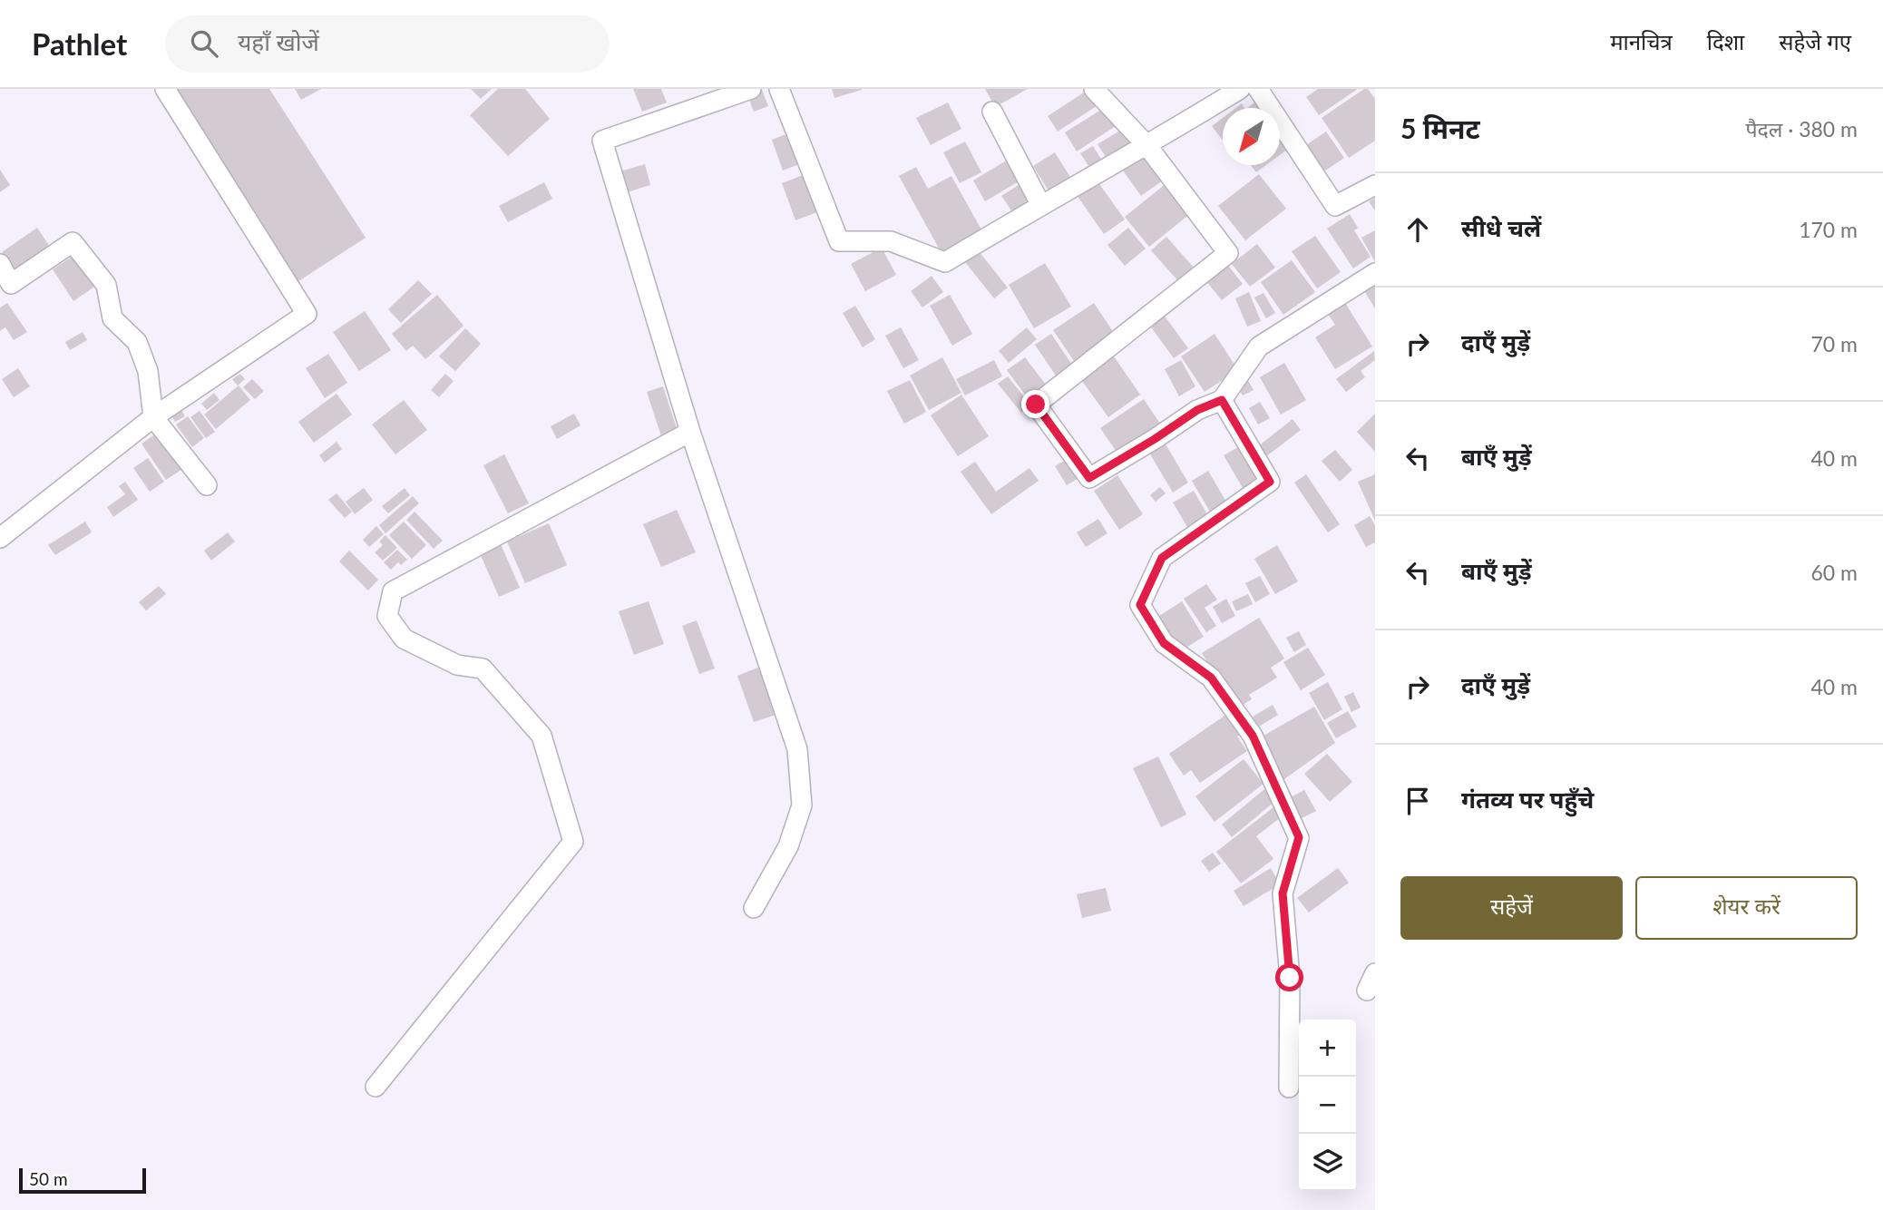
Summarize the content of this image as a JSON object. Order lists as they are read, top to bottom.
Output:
{
  "scale_bar": "50 m",
  "north": "bottom left",
  "page": {
    "header": "Pathlet",
    "search": "यहाँ खोजें",
    "nav": ["मानचित्र", "दिशा", "सहेजे गए"],
    "heading": ["5 मिनट", "पैदल · 380 m"],
    "list": [
      ["सीधे चलें", "170 m"],
      ["दाएँ मुड़ें", "70 m"],
      ["बाएँ मुड़ें", "40 m"],
      ["बाएँ मुड़ें", "60 m"],
      ["दाएँ मुड़ें", "40 m"],
      "गंतव्य पर पहुँचे"
    ],
    "buttons": ["सहेजें", "शेयर करें"],
    "map_buttons": ["+", "−"],
    "scale": "50 m"
  }
}
